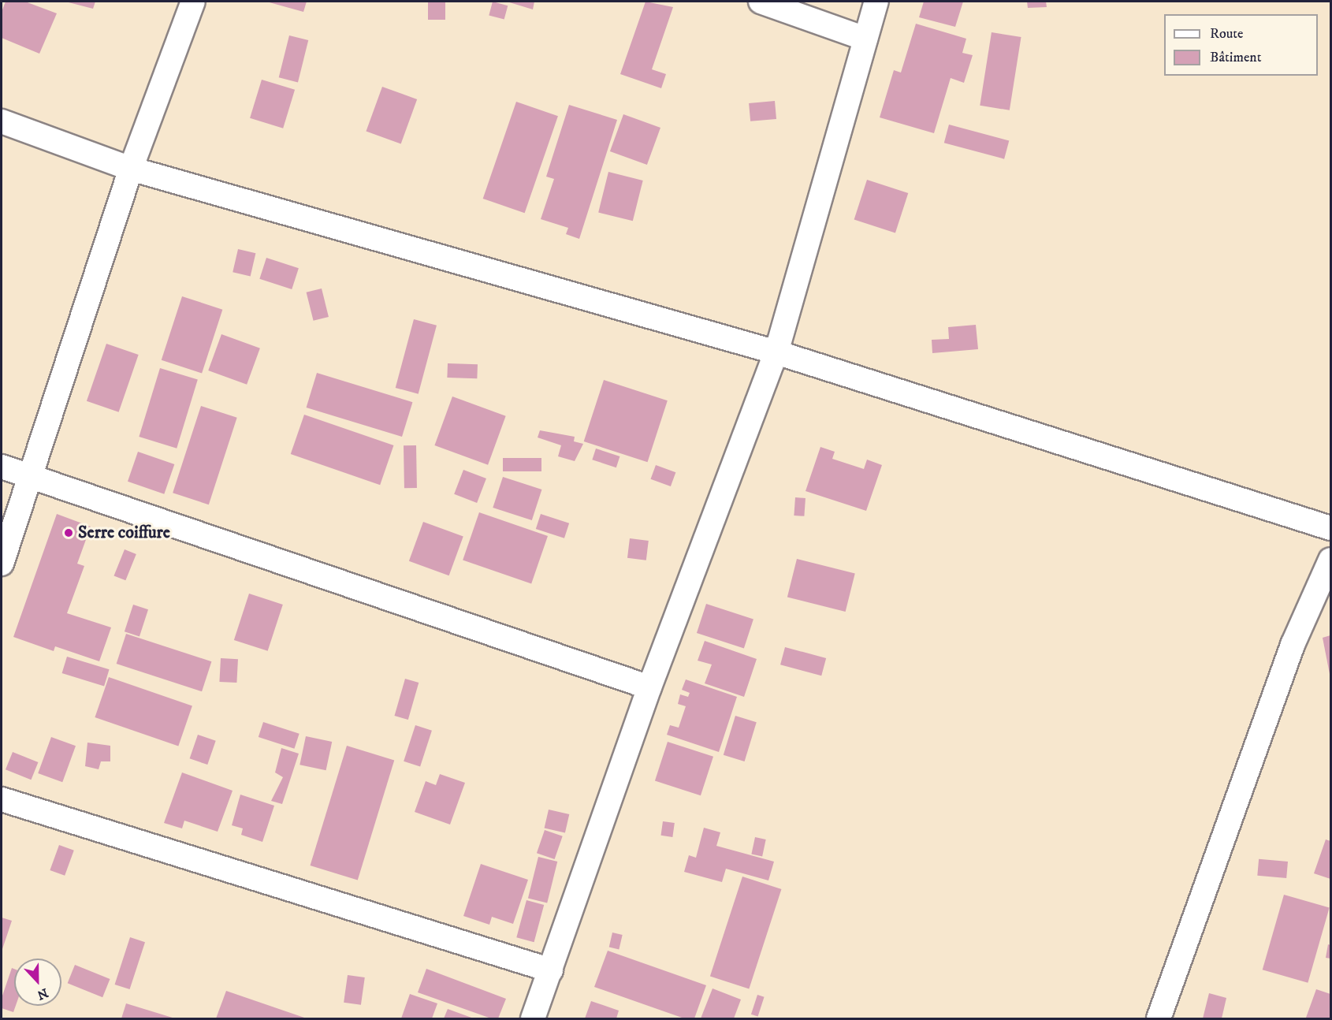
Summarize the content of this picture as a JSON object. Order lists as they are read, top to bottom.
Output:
{
  "places": ["Serre coiffure"],
  "legend": ["Route", "Bâtiment"],
  "north": "bottom"
}
